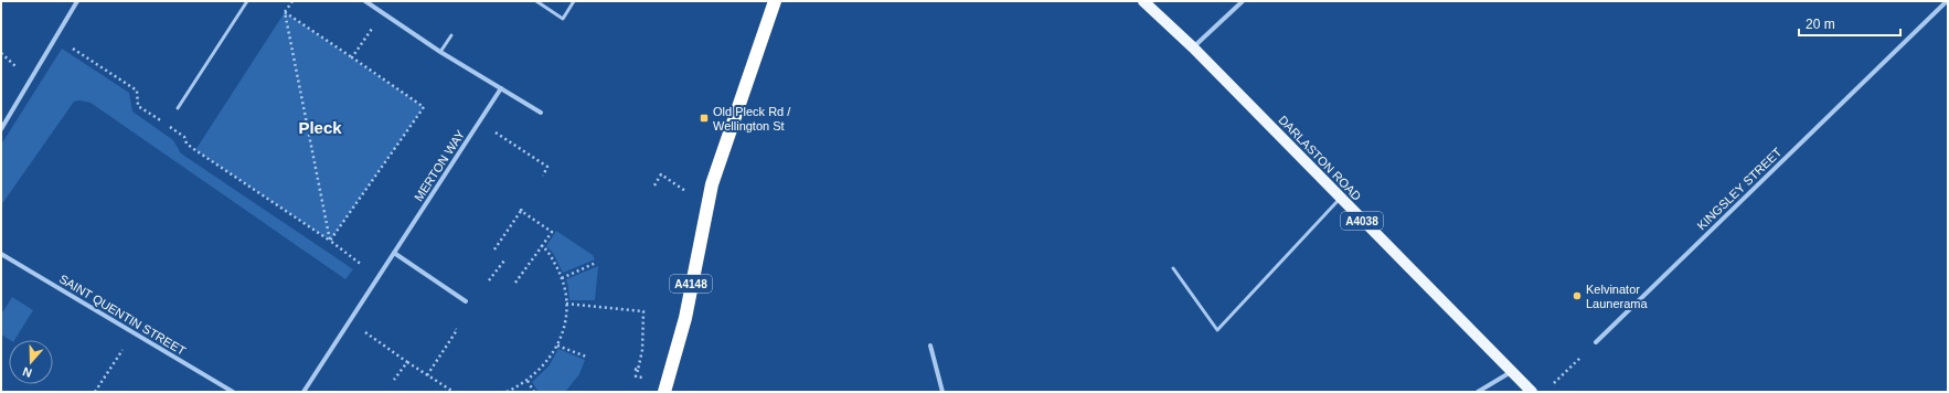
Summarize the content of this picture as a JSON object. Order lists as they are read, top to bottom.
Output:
{
  "streets": {
    "highway": ["A4148"],
    "main road": ["DARLASTON ROAD", "A4038"],
    "street": ["MERTON WAY", "KINGSLEY STREET", "SAINT QUENTIN STREET"]
  },
  "districts": ["Pleck"],
  "places": {
    "transit": ["Old Pleck Rd / Wellington St"],
    "other": ["Kelvinator Launerama"]
  },
  "scale_bar": "20 m",
  "north": "bottom"
}
